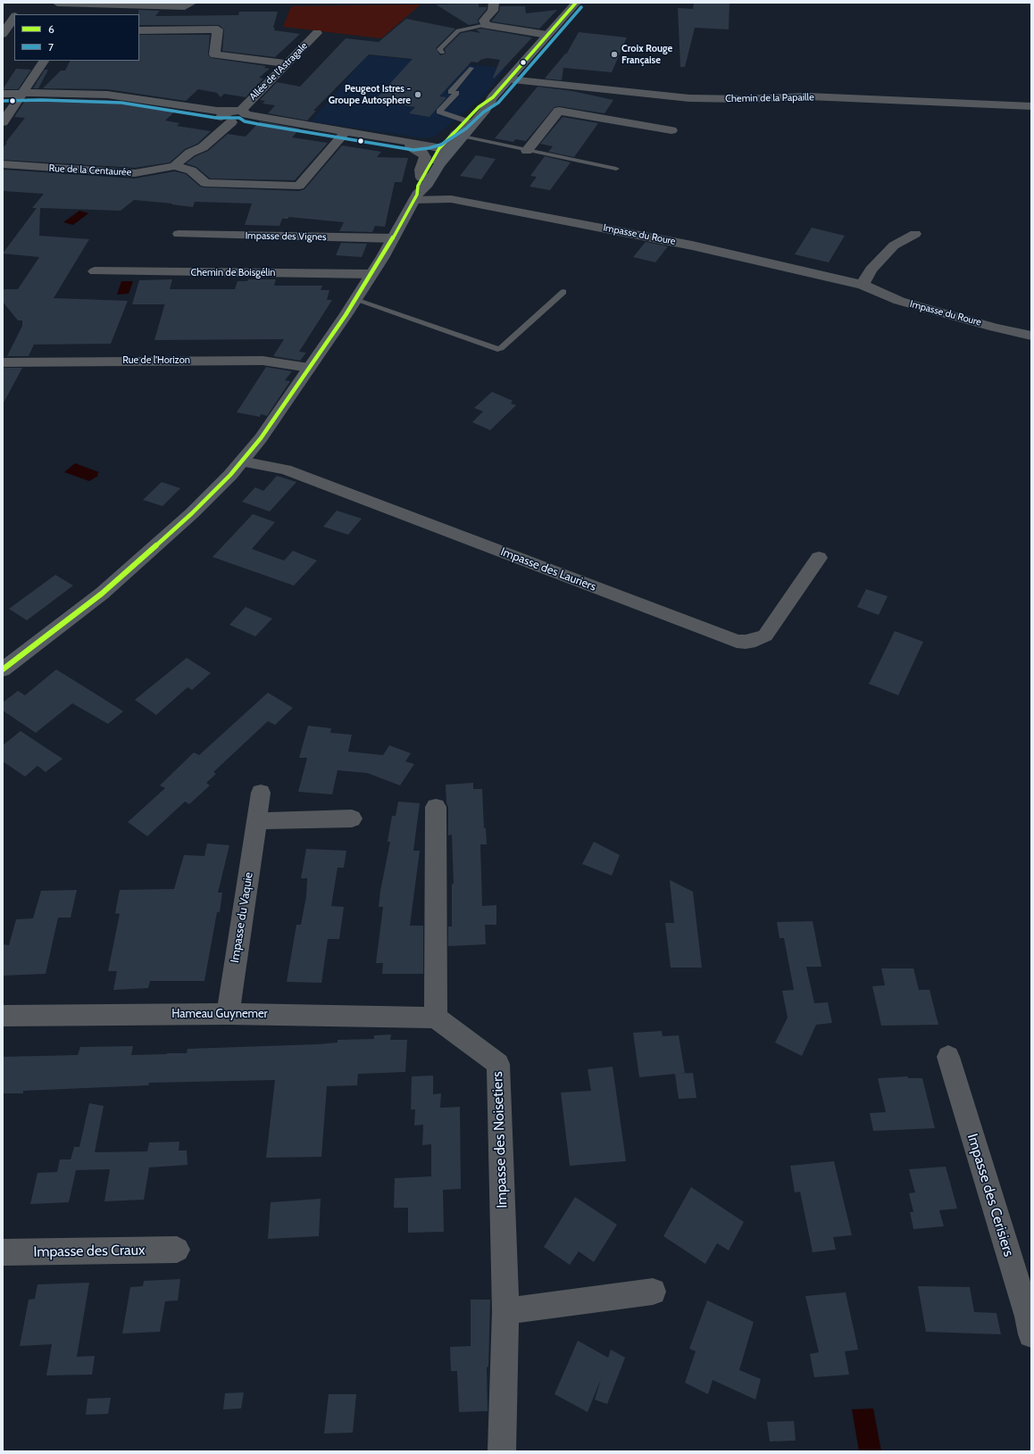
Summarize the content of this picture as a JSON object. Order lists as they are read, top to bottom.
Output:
{
  "streets": {
    "street": [
      "Allée de l'Astragale",
      "Chemin de la Papaille",
      "Rue de la Centaurée",
      "Impasse du Roure",
      "Impasse des Vignes",
      "Chemin de Boisgélin",
      "Rue de l'Horizon",
      "Impasse des Lauriers",
      "Impasse du Vaquie",
      "Hameau Guynemer",
      "Impasse des Noisetiers",
      "Impasse des Cerisiers",
      "Impasse des Craux"
    ]
  },
  "crossings": [
    ["Allée de l'Astragale", "Rue de la Centaurée"],
    ["Impasse du Vaquie", "Hameau Guynemer"],
    ["Hameau Guynemer", "Impasse des Noisetiers"]
  ],
  "places": ["Croix Rouge Française", "Peugeot Istres - Groupe Autosphere"],
  "lines": ["transit line 6", "transit line 7"],
  "legend": ["6", "7"]
}
